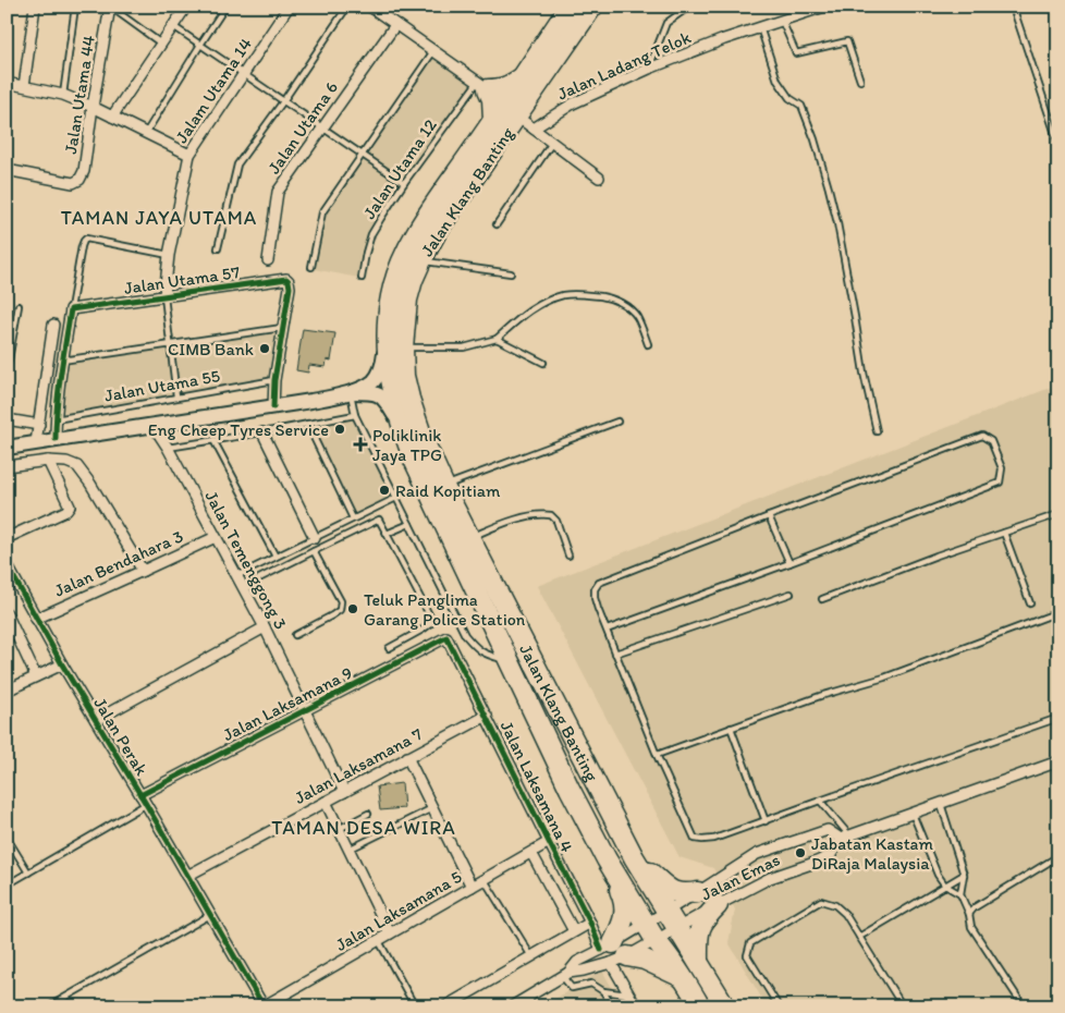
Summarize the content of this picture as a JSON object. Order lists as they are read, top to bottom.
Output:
{
  "streets": {
    "highway": ["Jalan Klang Banting"],
    "street": [
      "Jalan Ladang Telok",
      "Jalam Utama 14",
      "Jalan Utama 44",
      "Jalan Utama 6",
      "Jalan Utama 57",
      "Jalan Temenggong 3",
      "Jalan Bendahara 3",
      "Jalan Laksamana 9",
      "Jalan Perak",
      "Jalan Laksamana 7",
      "Jalan Laksamana 4",
      "Jalan Emas",
      "Jalan Laksamana 5"
    ],
    "lane": ["Jalan Utama 12", "Jalan Utama 55"]
  },
  "crossings": [
    ["Jalam Utama 14", "Jalan Utama 57"],
    ["Jalan Klang Banting", "Jalan Emas"],
    ["Jalan Temenggong 3", "Jalan Bendahara 3"],
    ["Jalan Temenggong 3", "Jalan Laksamana 9"],
    ["Jalan Temenggong 3", "Jalan Laksamana 7"],
    ["Jalan Bendahara 3", "Jalan Perak"],
    ["Jalan Laksamana 9", "Jalan Perak"],
    ["Jalan Laksamana 9", "Jalan Laksamana 4"],
    ["Jalan Perak", "Jalan Laksamana 7"],
    ["Jalan Perak", "Jalan Laksamana 5"],
    ["Jalan Laksamana 7", "Jalan Laksamana 4"],
    ["Jalan Laksamana 4", "Jalan Emas"],
    ["Jalan Laksamana 4", "Jalan Laksamana 5"]
  ],
  "districts": ["TAMAN JAYA UTAMA", "TAMAN DESA WIRA"],
  "places": {
    "other": [
      "CIMB Bank",
      "Eng Cheep Tyres Service",
      "Raid Kopitiam",
      "Teluk Panglima Garang Police Station",
      "Jabatan Kastam DiRaja Malaysia"
    ],
    "health": ["Poliklinik Jaya TPG"]
  }
}
